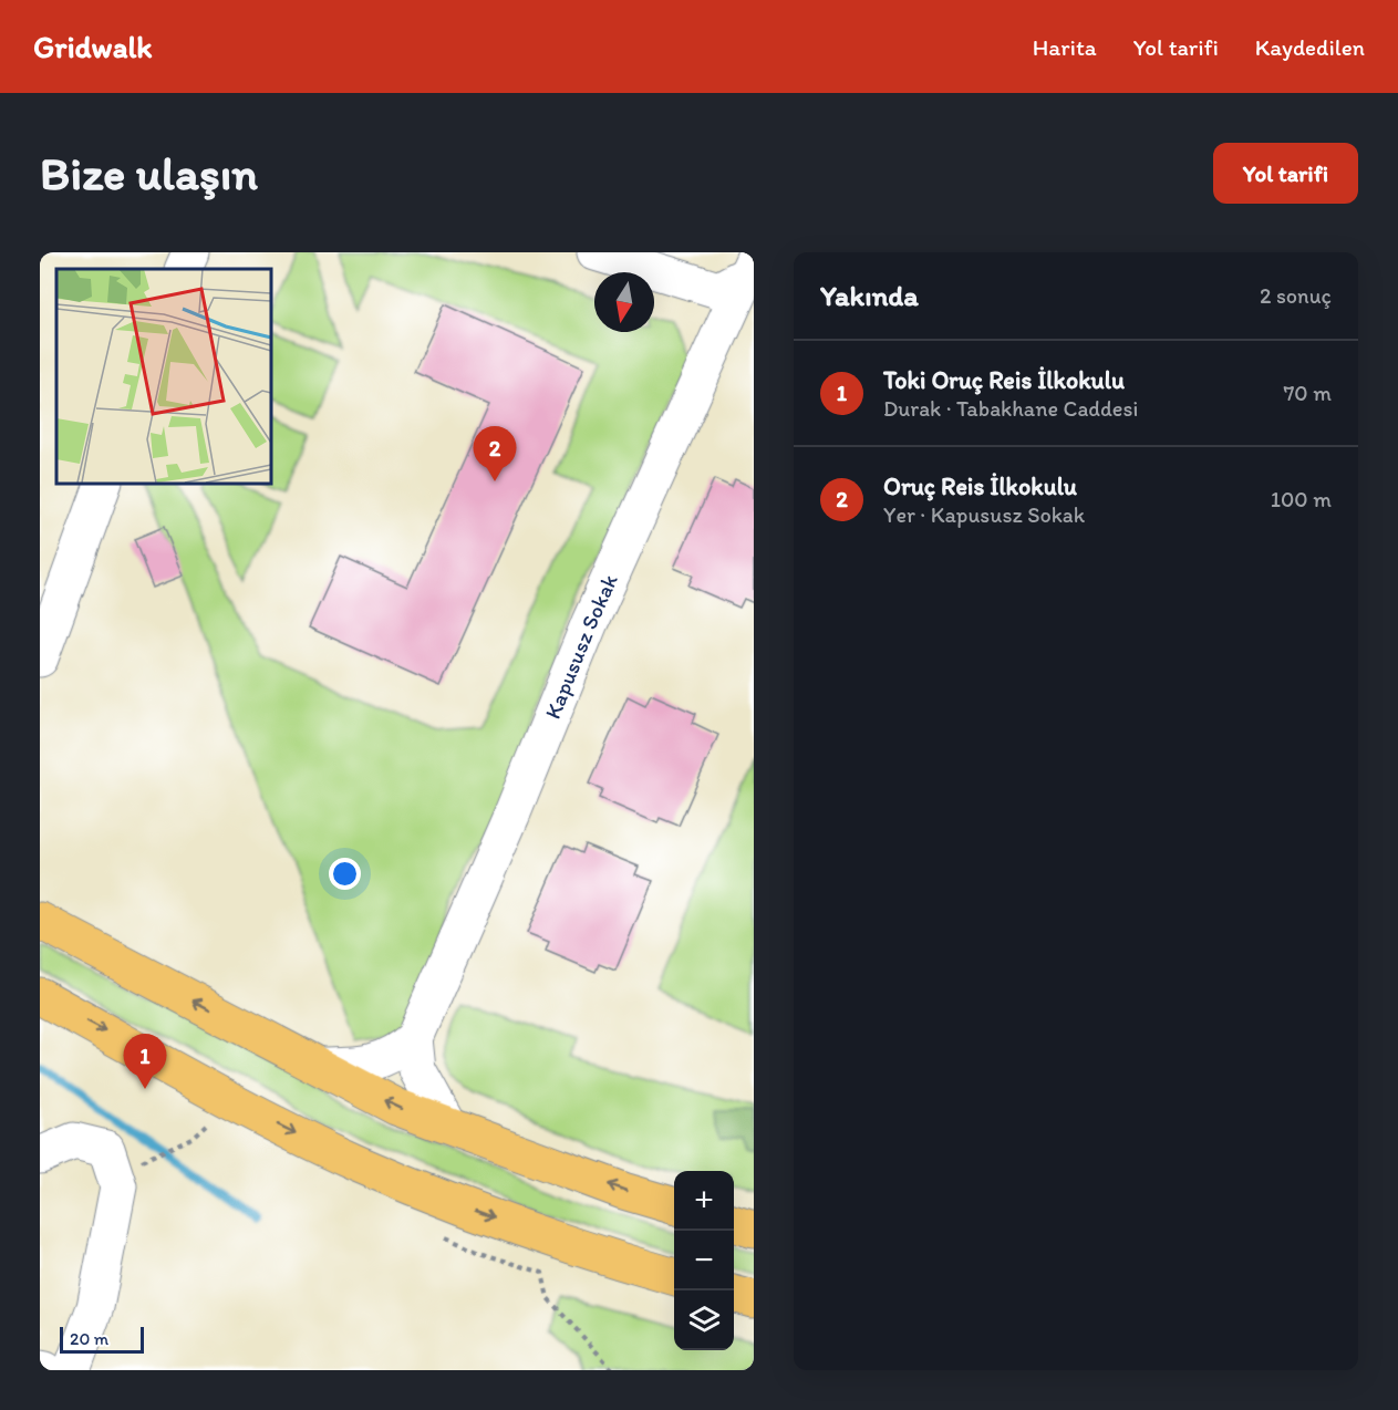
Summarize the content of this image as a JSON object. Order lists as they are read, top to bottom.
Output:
{
  "streets": {
    "street": ["Kapususz Sokak"]
  },
  "scale_bar": "20 m",
  "north": "bottom",
  "page": {
    "header": "Gridwalk",
    "nav": ["Harita", "Yol tarifi", "Kaydedilen"],
    "buttons": "Yol tarifi",
    "title": "Bize ulaşın",
    "heading": ["Yakında", "2 sonuç"],
    "list": [
      {
        "mark": "1",
        "name": "Toki Oruç Reis İlkokulu",
        "note": "Durak · Tabakhane Caddesi",
        "value": "70 m"
      },
      {
        "mark": "2",
        "name": "Oruç Reis İlkokulu",
        "note": "Yer · Kapususz Sokak",
        "value": "100 m"
      }
    ],
    "pins": ["2", "1"],
    "map_buttons": ["+", "−"],
    "scale": "20 m"
  }
}
